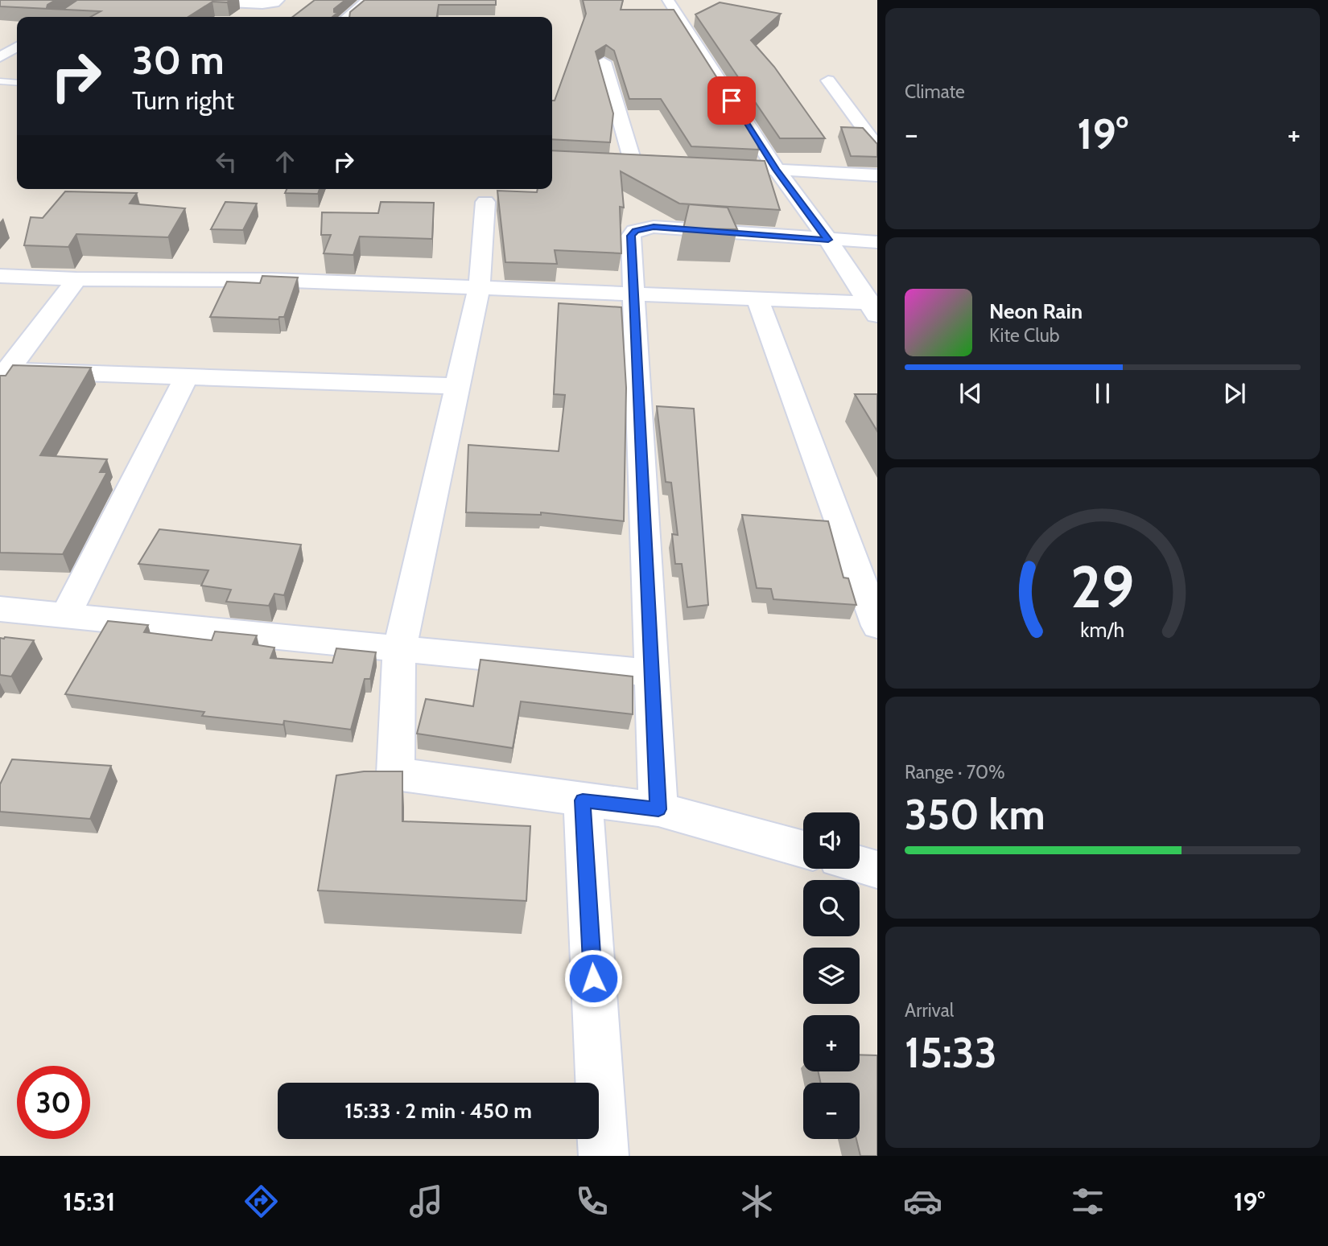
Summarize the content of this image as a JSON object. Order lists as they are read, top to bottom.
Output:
{
  "page": {
    "tile": [
      "Climate",
      ["Range · 70%", "350 km"],
      ["Arrival", "15:33"]
    ],
    "turn": ["30 m", "Turn right"],
    "heat": ["−", "19°", "+"],
    "song": ["Neon Rain", "Kite Club"],
    "map_buttons": ["+", "−"],
    "limit": "30",
    "trip": "15:33 · 2 min · 450 m",
    "tabs": ["15:31", "19°"],
    "gauge": ["29", "km/h"]
  }
}
